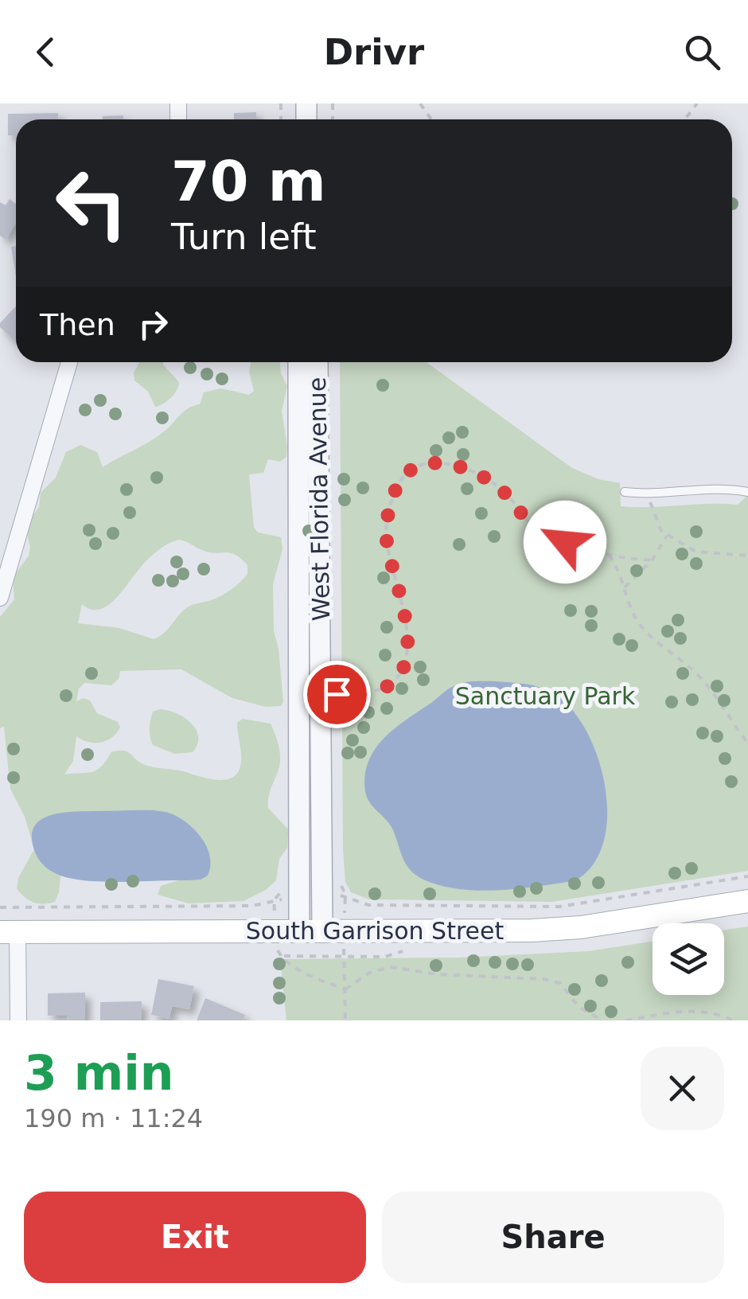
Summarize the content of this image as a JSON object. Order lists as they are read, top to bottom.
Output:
{
  "streets": {
    "main road": ["South Garrison Street"],
    "street": ["West Florida Avenue"]
  },
  "crossings": [
    ["West Florida Avenue", "South Garrison Street"]
  ],
  "parks": ["Sanctuary Park"],
  "page": {
    "header": "Drivr",
    "turn": ["70 m", "Turn left"],
    "then": "Then",
    "heading": ["3 min", "190 m · 11:24"],
    "buttons": ["Exit", "Share"]
  }
}
